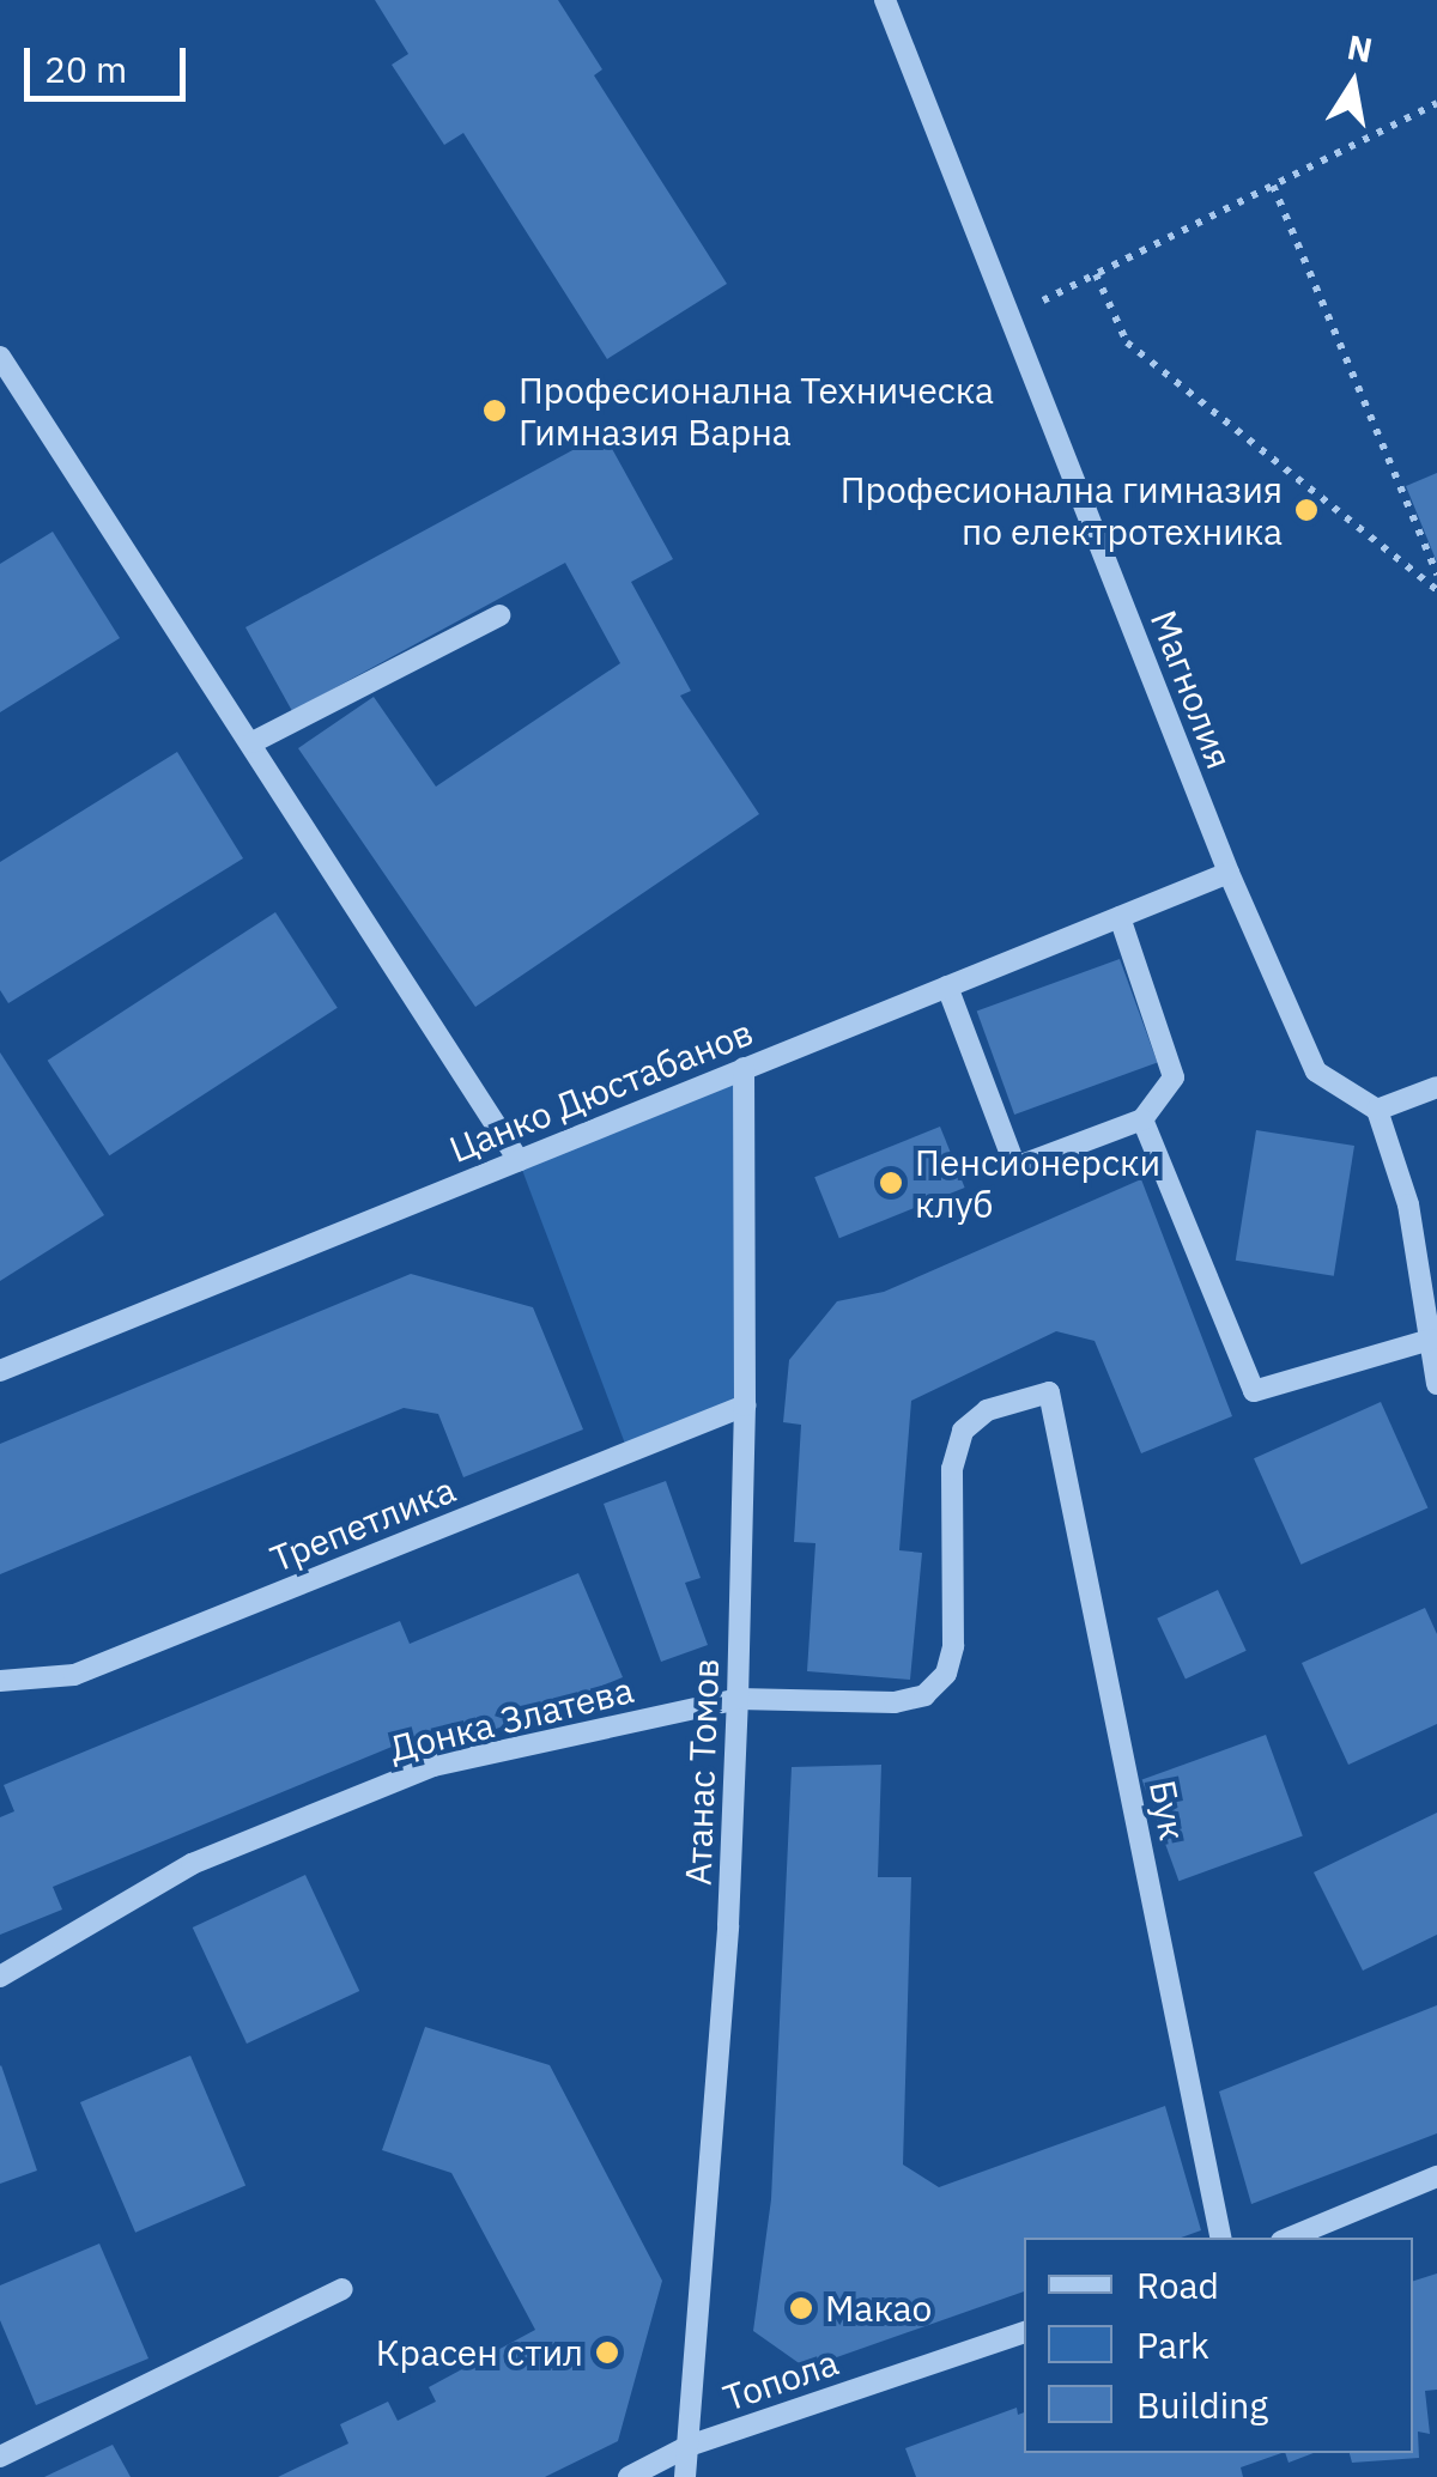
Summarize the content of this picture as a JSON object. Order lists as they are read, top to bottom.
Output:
{
  "streets": {
    "street": [
      "Магнолия",
      "Цанко Дюстабанов",
      "Трепетлика",
      "Донка Златева",
      "Атанас Томов",
      "Бук",
      "Топола"
    ]
  },
  "crossings": [
    ["Магнолия", "Цанко Дюстабанов"],
    ["Цанко Дюстабанов", "Атанас Томов"],
    ["Трепетлика", "Атанас Томов"],
    ["Донка Златева", "Атанас Томов"],
    ["Донка Златева", "Бук"],
    ["Атанас Томов", "Топола"]
  ],
  "places": [
    "Професионална Техническа Гимназия Варна",
    "Професионална гимназия по електротехника",
    "Пенсионерски клуб",
    "Макао",
    "Красен стил"
  ],
  "legend": ["Road", "Park", "Building"],
  "scale_bar": "20 m",
  "north": "top"
}
